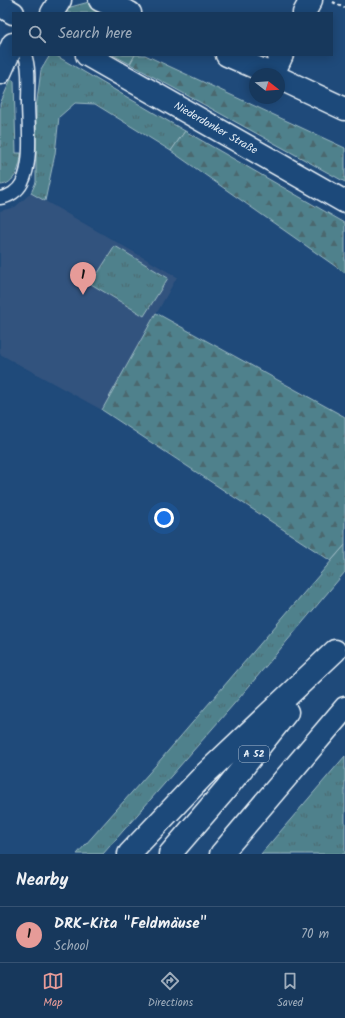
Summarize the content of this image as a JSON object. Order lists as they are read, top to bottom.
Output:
{
  "streets": {
    "main road": ["Niederdonker Straße", "A 52"]
  },
  "north": "right",
  "page": {
    "search": "Search here",
    "pins": "1",
    "heading": "Nearby",
    "list": [
      {
        "mark": "1",
        "name": "DRK-Kita \"Feldmäuse\"",
        "note": "School",
        "value": "70 m"
      }
    ],
    "nav": ["Map", "Directions", "Saved"]
  }
}
